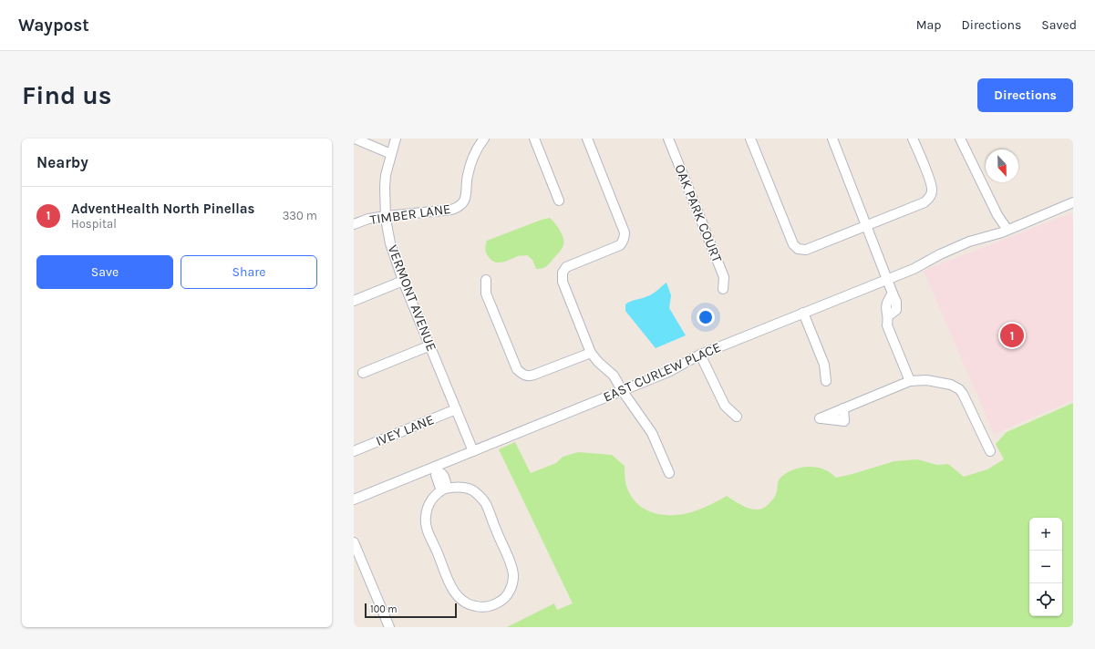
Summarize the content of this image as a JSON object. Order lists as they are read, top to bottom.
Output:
{
  "streets": {
    "street": [
      "OAK PARK COURT",
      "TIMBER LANE",
      "VERMONT AVENUE",
      "EAST CURLEW PLACE",
      "IVEY LANE"
    ]
  },
  "crossings": [
    ["TIMBER LANE", "VERMONT AVENUE"],
    ["VERMONT AVENUE", "EAST CURLEW PLACE"],
    ["VERMONT AVENUE", "IVEY LANE"]
  ],
  "scale_bar": "100 m",
  "north": "bottom",
  "page": {
    "header": "Waypost",
    "nav": ["Map", "Directions", "Saved"],
    "buttons": [
      "Directions",
      ["Save", "Share"]
    ],
    "title": "Find us",
    "heading": "Nearby",
    "list": [
      {
        "mark": "1",
        "name": "AdventHealth North Pinellas",
        "note": "Hospital",
        "value": "330 m"
      }
    ],
    "pins": "1",
    "map_buttons": ["+", "−"],
    "scale": "100 m"
  }
}
